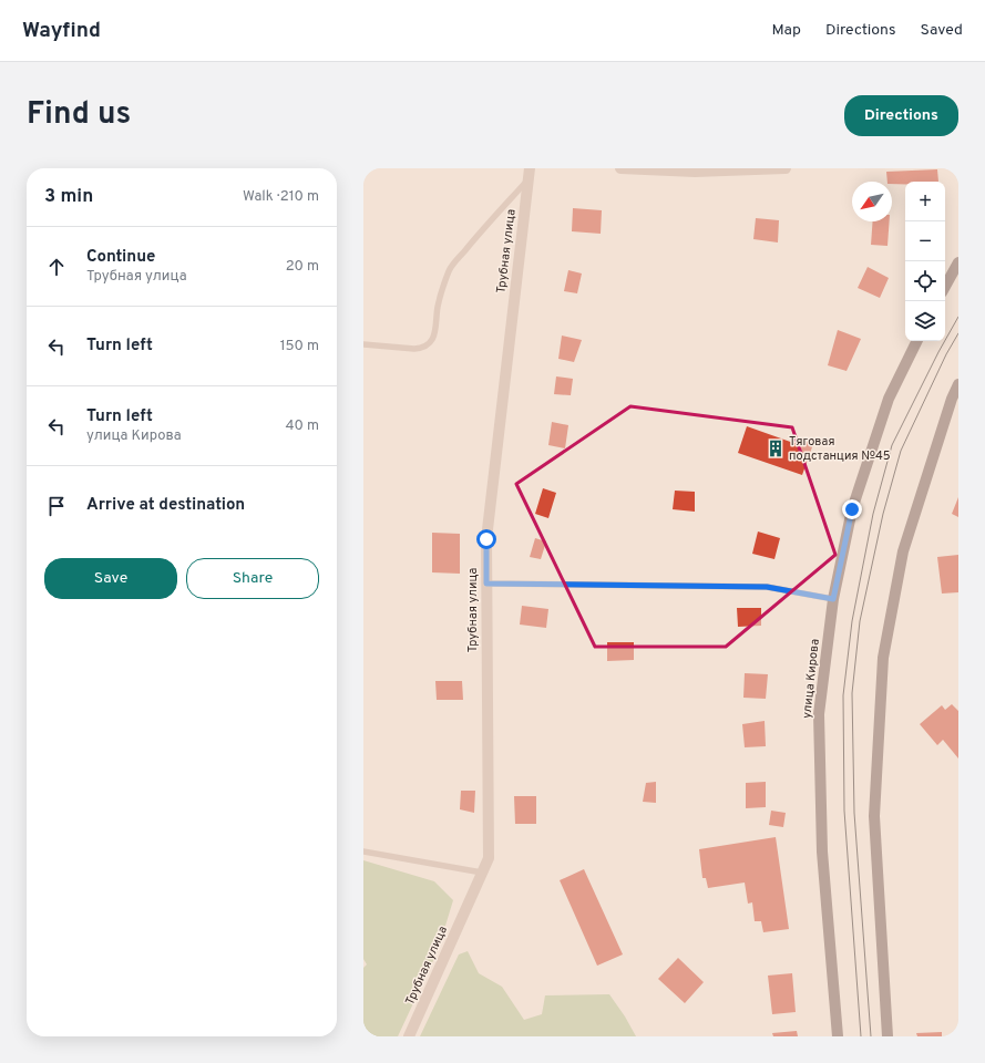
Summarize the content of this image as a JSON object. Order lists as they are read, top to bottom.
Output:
{
  "streets": {
    "main road": ["улица Кирова"],
    "street": ["Трубная улица"]
  },
  "places": {
    "building": ["Тяговая подстанция №45"]
  },
  "north": "bottom left",
  "page": {
    "header": "Wayfind",
    "nav": ["Map", "Directions", "Saved"],
    "title": "Find us",
    "buttons": [
      "Directions",
      ["Save", "Share"]
    ],
    "heading": ["3 min", "Walk · 210 m"],
    "map_buttons": ["+", "−"],
    "list": [
      ["Continue", "Трубная улица", "20 m"],
      ["Turn left", "150 m"],
      ["Turn left", "улица Кирова", "40 m"],
      "Arrive at destination"
    ]
  }
}
